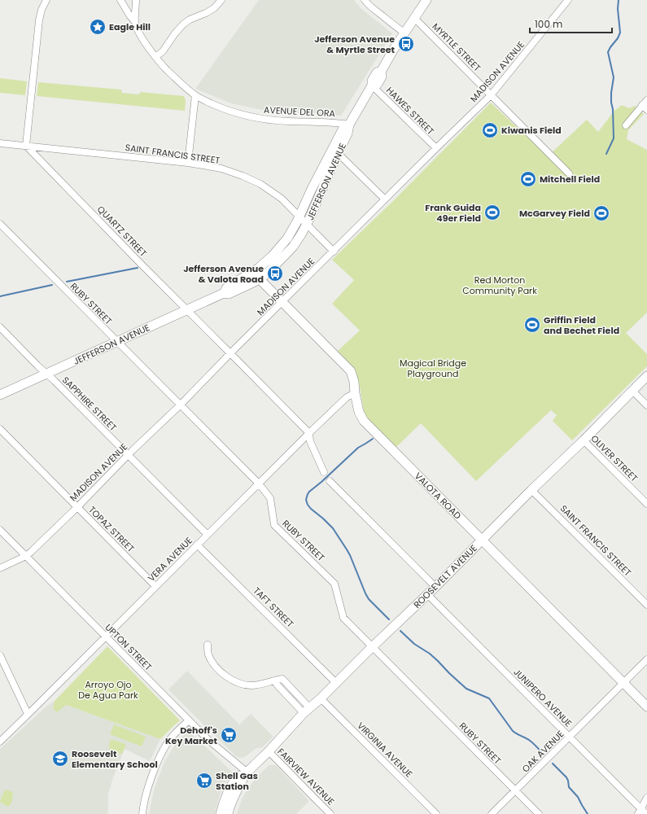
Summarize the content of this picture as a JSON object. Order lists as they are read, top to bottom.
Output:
{
  "streets": {
    "street": [
      "MYRTLE STREET",
      "MADISON AVENUE",
      "HAWES STREET",
      "AVENUE DEL ORA",
      "SAINT FRANCIS STREET",
      "JEFFERSON AVENUE",
      "QUARTZ STREET",
      "RUBY STREET",
      "SAPPHIRE STREET",
      "OLIVER STREET",
      "VALOTA ROAD",
      "TOPAZ STREET",
      "VERA AVENUE",
      "ROOSEVELT AVENUE",
      "TAFT STREET",
      "UPTON STREET",
      "JUNIPERO AVENUE",
      "VIRGINIA AVENUE",
      "OAK AVENUE",
      "FAIRVIEW AVENUE"
    ]
  },
  "crossings": [
    ["MYRTLE STREET", "MADISON AVENUE"],
    ["MYRTLE STREET", "JEFFERSON AVENUE"],
    ["MADISON AVENUE", "HAWES STREET"],
    ["MADISON AVENUE", "SAINT FRANCIS STREET"],
    ["MADISON AVENUE", "QUARTZ STREET"],
    ["MADISON AVENUE", "RUBY STREET"],
    ["MADISON AVENUE", "SAPPHIRE STREET"],
    ["MADISON AVENUE", "VALOTA ROAD"],
    ["MADISON AVENUE", "TOPAZ STREET"],
    ["MADISON AVENUE", "UPTON STREET"],
    ["HAWES STREET", "JEFFERSON AVENUE"],
    ["AVENUE DEL ORA", "JEFFERSON AVENUE"],
    ["SAINT FRANCIS STREET", "JEFFERSON AVENUE"],
    ["SAINT FRANCIS STREET", "QUARTZ STREET"],
    ["SAINT FRANCIS STREET", "ROOSEVELT AVENUE"],
    ["JEFFERSON AVENUE", "QUARTZ STREET"],
    ["JEFFERSON AVENUE", "RUBY STREET"],
    ["JEFFERSON AVENUE", "SAPPHIRE STREET"],
    ["JEFFERSON AVENUE", "VALOTA ROAD"],
    ["QUARTZ STREET", "VERA AVENUE"],
    ["RUBY STREET", "VERA AVENUE"],
    ["RUBY STREET", "ROOSEVELT AVENUE"],
    ["RUBY STREET", "OAK AVENUE"],
    ["SAPPHIRE STREET", "VERA AVENUE"],
    ["OLIVER STREET", "ROOSEVELT AVENUE"],
    ["VALOTA ROAD", "VERA AVENUE"],
    ["VALOTA ROAD", "ROOSEVELT AVENUE"],
    ["VALOTA ROAD", "OAK AVENUE"],
    ["TOPAZ STREET", "VERA AVENUE"],
    ["VERA AVENUE", "TAFT STREET"],
    ["VERA AVENUE", "UPTON STREET"],
    ["ROOSEVELT AVENUE", "TAFT STREET"],
    ["ROOSEVELT AVENUE", "UPTON STREET"],
    ["ROOSEVELT AVENUE", "JUNIPERO AVENUE"],
    ["ROOSEVELT AVENUE", "VIRGINIA AVENUE"],
    ["ROOSEVELT AVENUE", "FAIRVIEW AVENUE"],
    ["JUNIPERO AVENUE", "OAK AVENUE"]
  ],
  "parks": ["Red Morton Community Park", "Magical Bridge Playground", "Arroyo Ojo De Agua Park"],
  "places": {
    "place": ["Eagle Hill"],
    "bus stop": ["Jefferson Avenue & Myrtle Street", "Jefferson Avenue & Valota Road"],
    "sports": [
      "Kiwanis Field",
      "Mitchell Field",
      "Frank Guida 49er Field",
      "McGarvey Field",
      "Griffin Field and Bechet Field"
    ],
    "supermarket": ["Dehoff's Key Market", "Shell Gas Station"],
    "school or university": ["Roosevelt Elementary School"]
  },
  "scale_bar": "100 m"
}
